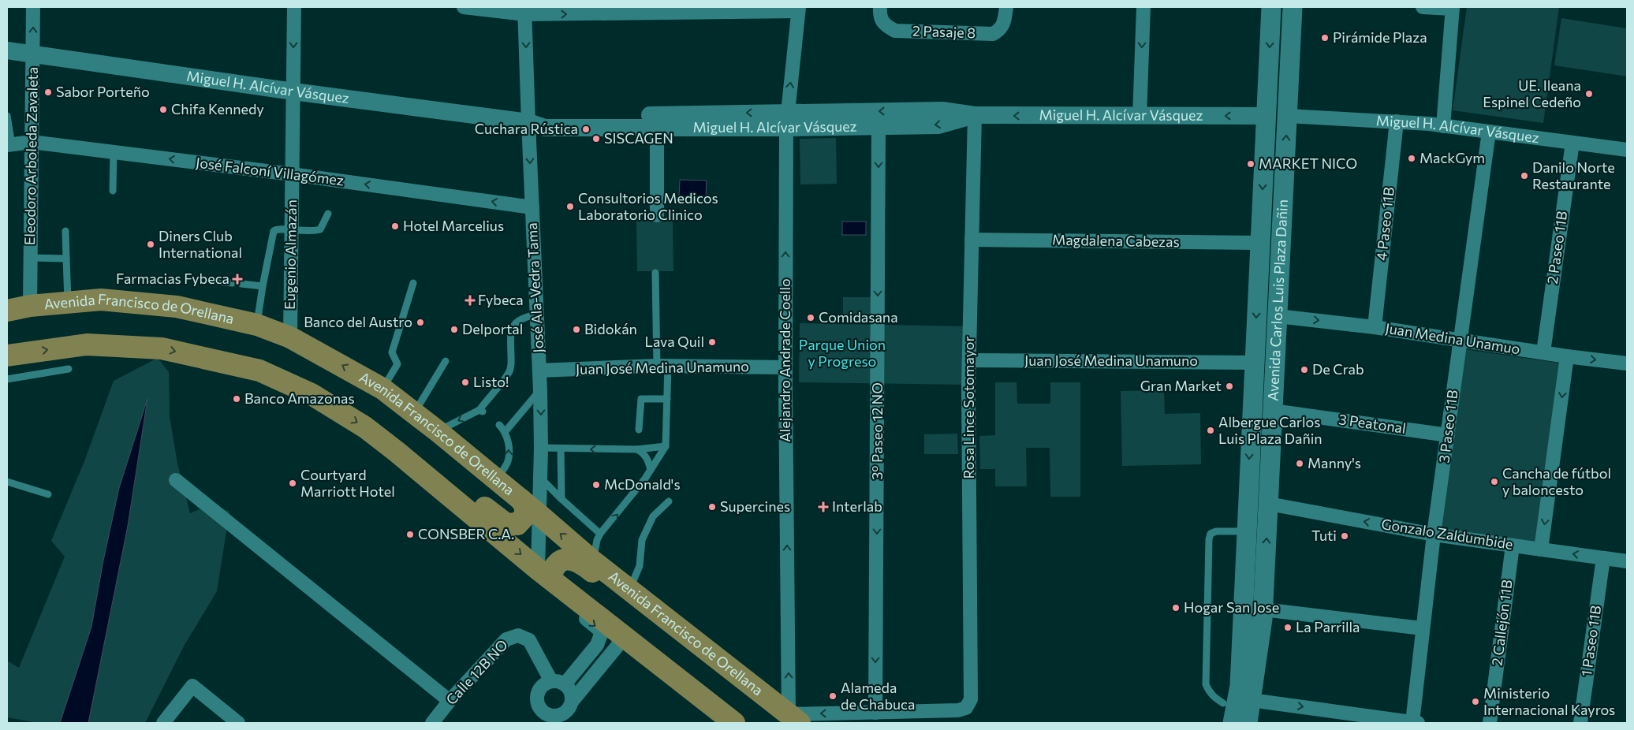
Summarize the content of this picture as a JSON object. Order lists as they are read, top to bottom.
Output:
{
  "streets": {
    "main road": ["Avenida Carlos Luis Plaza Dañin", "Avenida Francisco de Orellana"],
    "street": [
      "2 Pasaje 8",
      "Miguel H. Alcívar Vásquez",
      "Eleodoro Arboleda Zavaleta",
      "José Falconí Villagómez",
      "4 Paseo 11B",
      "Magdalena Cabezas",
      "2 Paseo 11B",
      "Eugenio Almazán",
      "José Ala-Vedra Tama",
      "Juan Medina Unamuo",
      "Alejandro Andrade Coello",
      "Juan José Medina Unamuno",
      "Rosa Lince Sotomayor",
      "3 Peatonal",
      "3 Paseo 11B",
      "3º Paseo 12 NO",
      "Gonzalo Zaldumbide",
      "2 Callejón 11B",
      "1 Paseo 11B",
      "Calle 12B NO"
    ]
  },
  "crossings": [
    ["Miguel H. Alcívar Vásquez", "Eleodoro Arboleda Zavaleta"],
    ["Miguel H. Alcívar Vásquez", "4 Paseo 11B"],
    ["Miguel H. Alcívar Vásquez", "2 Paseo 11B"],
    ["Miguel H. Alcívar Vásquez", "Eugenio Almazán"],
    ["Miguel H. Alcívar Vásquez", "José Ala-Vedra Tama"],
    ["Miguel H. Alcívar Vásquez", "Avenida Carlos Luis Plaza Dañin"],
    ["Miguel H. Alcívar Vásquez", "Alejandro Andrade Coello"],
    ["Miguel H. Alcívar Vásquez", "Rosa Lince Sotomayor"],
    ["Miguel H. Alcívar Vásquez", "3 Paseo 11B"],
    ["Miguel H. Alcívar Vásquez", "3º Paseo 12 NO"],
    ["Eleodoro Arboleda Zavaleta", "José Falconí Villagómez"],
    ["Eleodoro Arboleda Zavaleta", "Avenida Francisco de Orellana"],
    ["José Falconí Villagómez", "Eugenio Almazán"],
    ["José Falconí Villagómez", "José Ala-Vedra Tama"],
    ["4 Paseo 11B", "Juan Medina Unamuo"],
    ["Magdalena Cabezas", "Avenida Carlos Luis Plaza Dañin"],
    ["Magdalena Cabezas", "Rosa Lince Sotomayor"],
    ["2 Paseo 11B", "Juan Medina Unamuo"],
    ["Eugenio Almazán", "Avenida Francisco de Orellana"],
    ["José Ala-Vedra Tama", "Avenida Francisco de Orellana"],
    ["José Ala-Vedra Tama", "Juan José Medina Unamuno"],
    ["Avenida Carlos Luis Plaza Dañin", "Juan Medina Unamuo"],
    ["Avenida Carlos Luis Plaza Dañin", "Juan José Medina Unamuno"],
    ["Avenida Carlos Luis Plaza Dañin", "3 Peatonal"],
    ["Avenida Carlos Luis Plaza Dañin", "Gonzalo Zaldumbide"],
    ["Avenida Francisco de Orellana", "Alejandro Andrade Coello"],
    ["Juan Medina Unamuo", "3 Paseo 11B"],
    ["Alejandro Andrade Coello", "Juan José Medina Unamuno"],
    ["Juan José Medina Unamuno", "Rosa Lince Sotomayor"],
    ["Rosa Lince Sotomayor", "3º Paseo 12 NO"],
    ["3 Peatonal", "3 Paseo 11B"],
    ["3 Paseo 11B", "Gonzalo Zaldumbide"],
    ["Gonzalo Zaldumbide", "2 Callejón 11B"],
    ["Gonzalo Zaldumbide", "1 Paseo 11B"]
  ],
  "one_way": [
    "José Falconí Villagómez",
    "José Ala-Vedra Tama",
    "Juan Medina Unamuo",
    "Alejandro Andrade Coello",
    "3º Paseo 12 NO"
  ],
  "parks": ["Parque Union y Progreso"],
  "places": {
    "other": [
      "Pirámide Plaza",
      "Sabor Porteño",
      "UE. Ileana Espinel Cedeño",
      "Chifa Kennedy",
      "Cuchara Rústica",
      "SISCAGEN",
      "MackGym",
      "MARKET NICO",
      "Danilo Norte Restaurante",
      "Consultorios Medicos Laboratorio Clinico",
      "Hotel Marcelius",
      "Diners Club International",
      "Comidasana",
      "Banco del Austro",
      "Delportal",
      "Bidokán",
      "Lava Quil",
      "De Crab",
      "Listo!",
      "Gran Market",
      "Banco Amazonas",
      "Albergue Carlos Luis Plaza Dañin",
      "Manny's",
      "Cancha de fútbol y baloncesto",
      "Courtyard Marriott Hotel",
      "McDonald's",
      "Supercines",
      "CONSBER C.A.",
      "Tuti",
      "Hogar San Jose",
      "La Parrilla",
      "Alameda de Chabuca",
      "Ministerio Internacional Kayros"
    ],
    "health": ["Farmacias Fybeca", "Fybeca", "Interlab"]
  }
}
